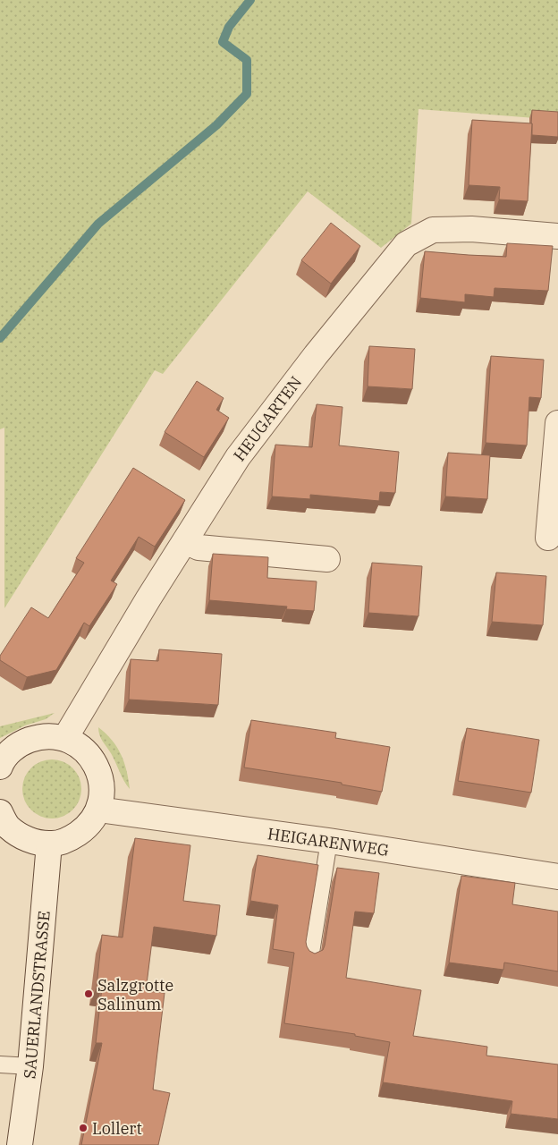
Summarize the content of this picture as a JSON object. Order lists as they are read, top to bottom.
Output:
{
  "streets": {
    "street": ["HEUGARTEN", "HEIGARENWEG", "SAUERLANDSTRASSE"]
  },
  "places": ["Salzgrotte Salinum", "Lollert"]
}
